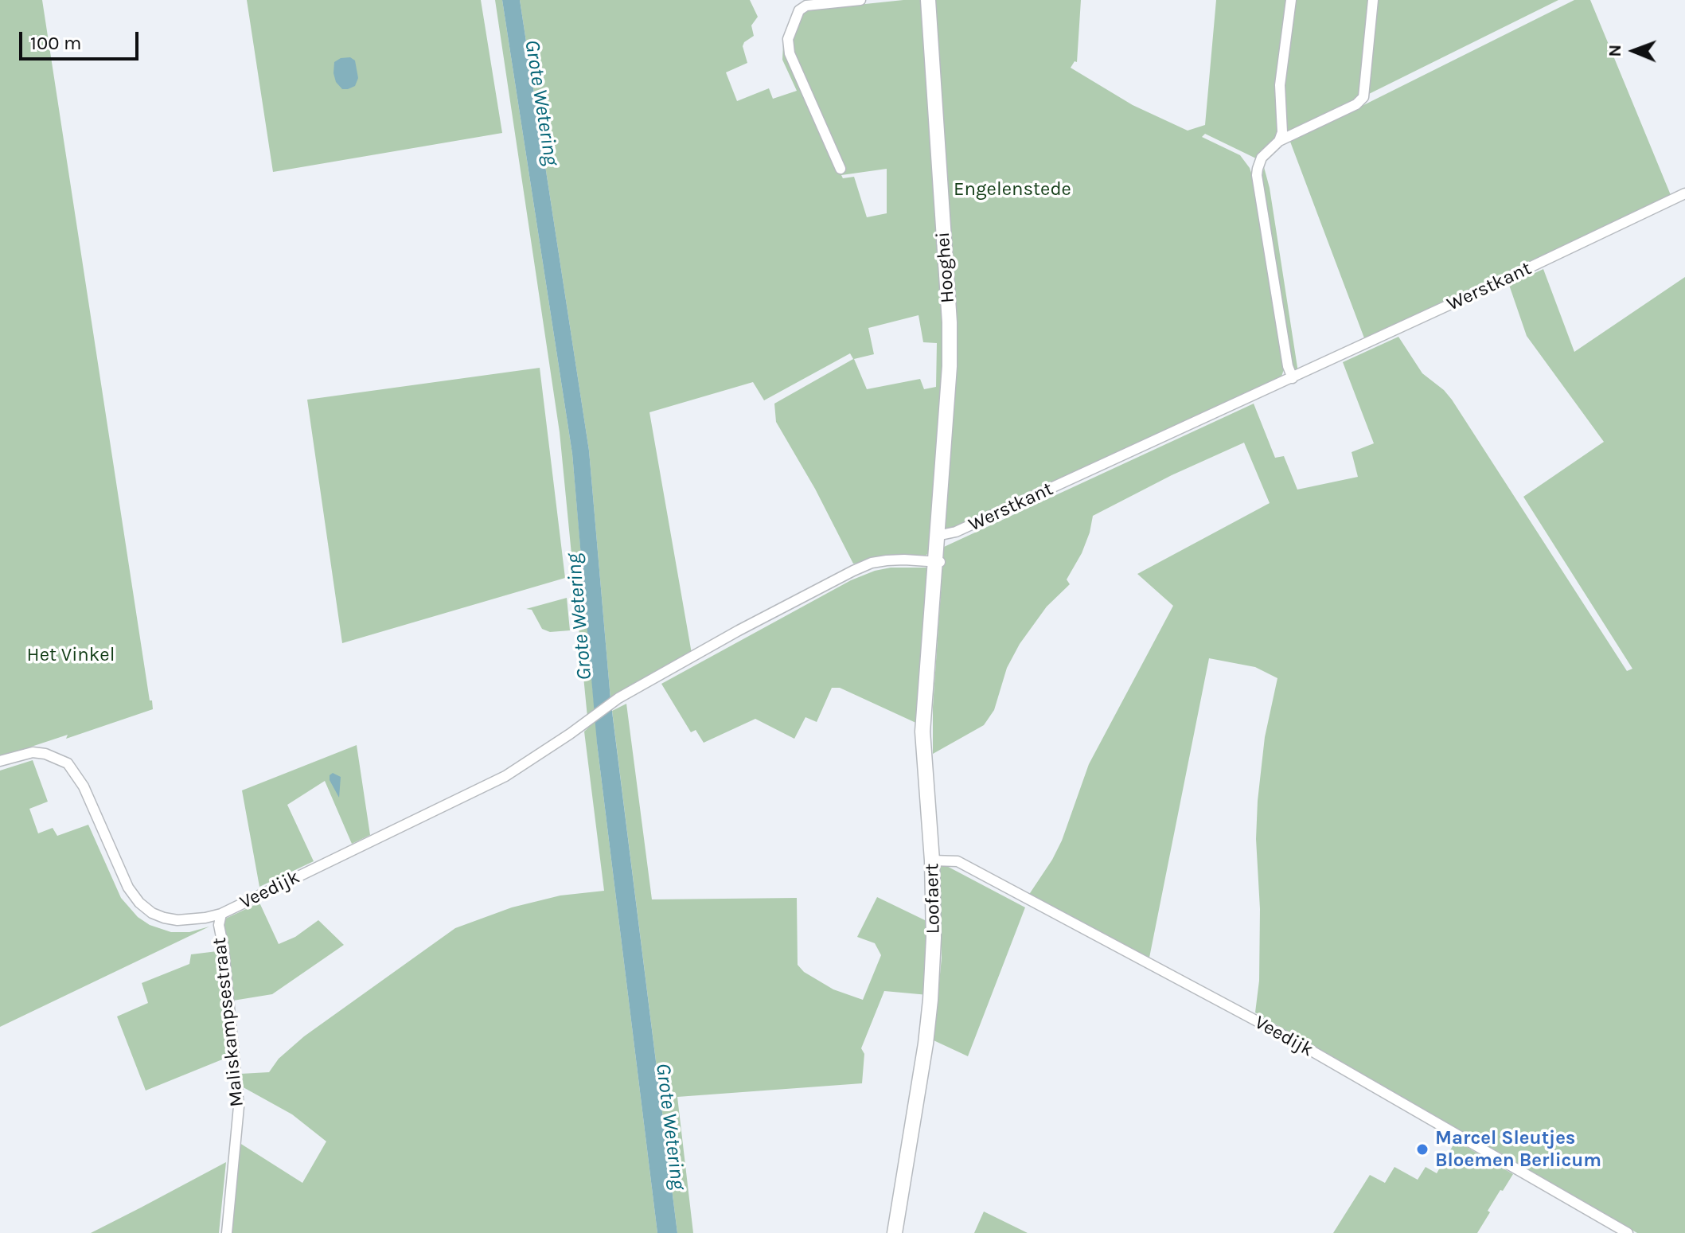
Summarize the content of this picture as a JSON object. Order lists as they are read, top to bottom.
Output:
{
  "streets": {
    "street": [
      "Hooghei",
      "Werstkant",
      "Veedijk",
      "Loofaert",
      "Maliskampsestraat"
    ]
  },
  "crossings": [
    ["Hooghei", "Werstkant"],
    ["Hooghei", "Loofaert"],
    ["Werstkant", "Loofaert"],
    ["Veedijk", "Loofaert"],
    ["Veedijk", "Maliskampsestraat"]
  ],
  "water": ["Grote Wetering"],
  "parks": ["Engelenstede", "Het Vinkel"],
  "places": ["Marcel Sleutjes Bloemen Berlicum"],
  "scale_bar": "100 m",
  "north": "left"
}
